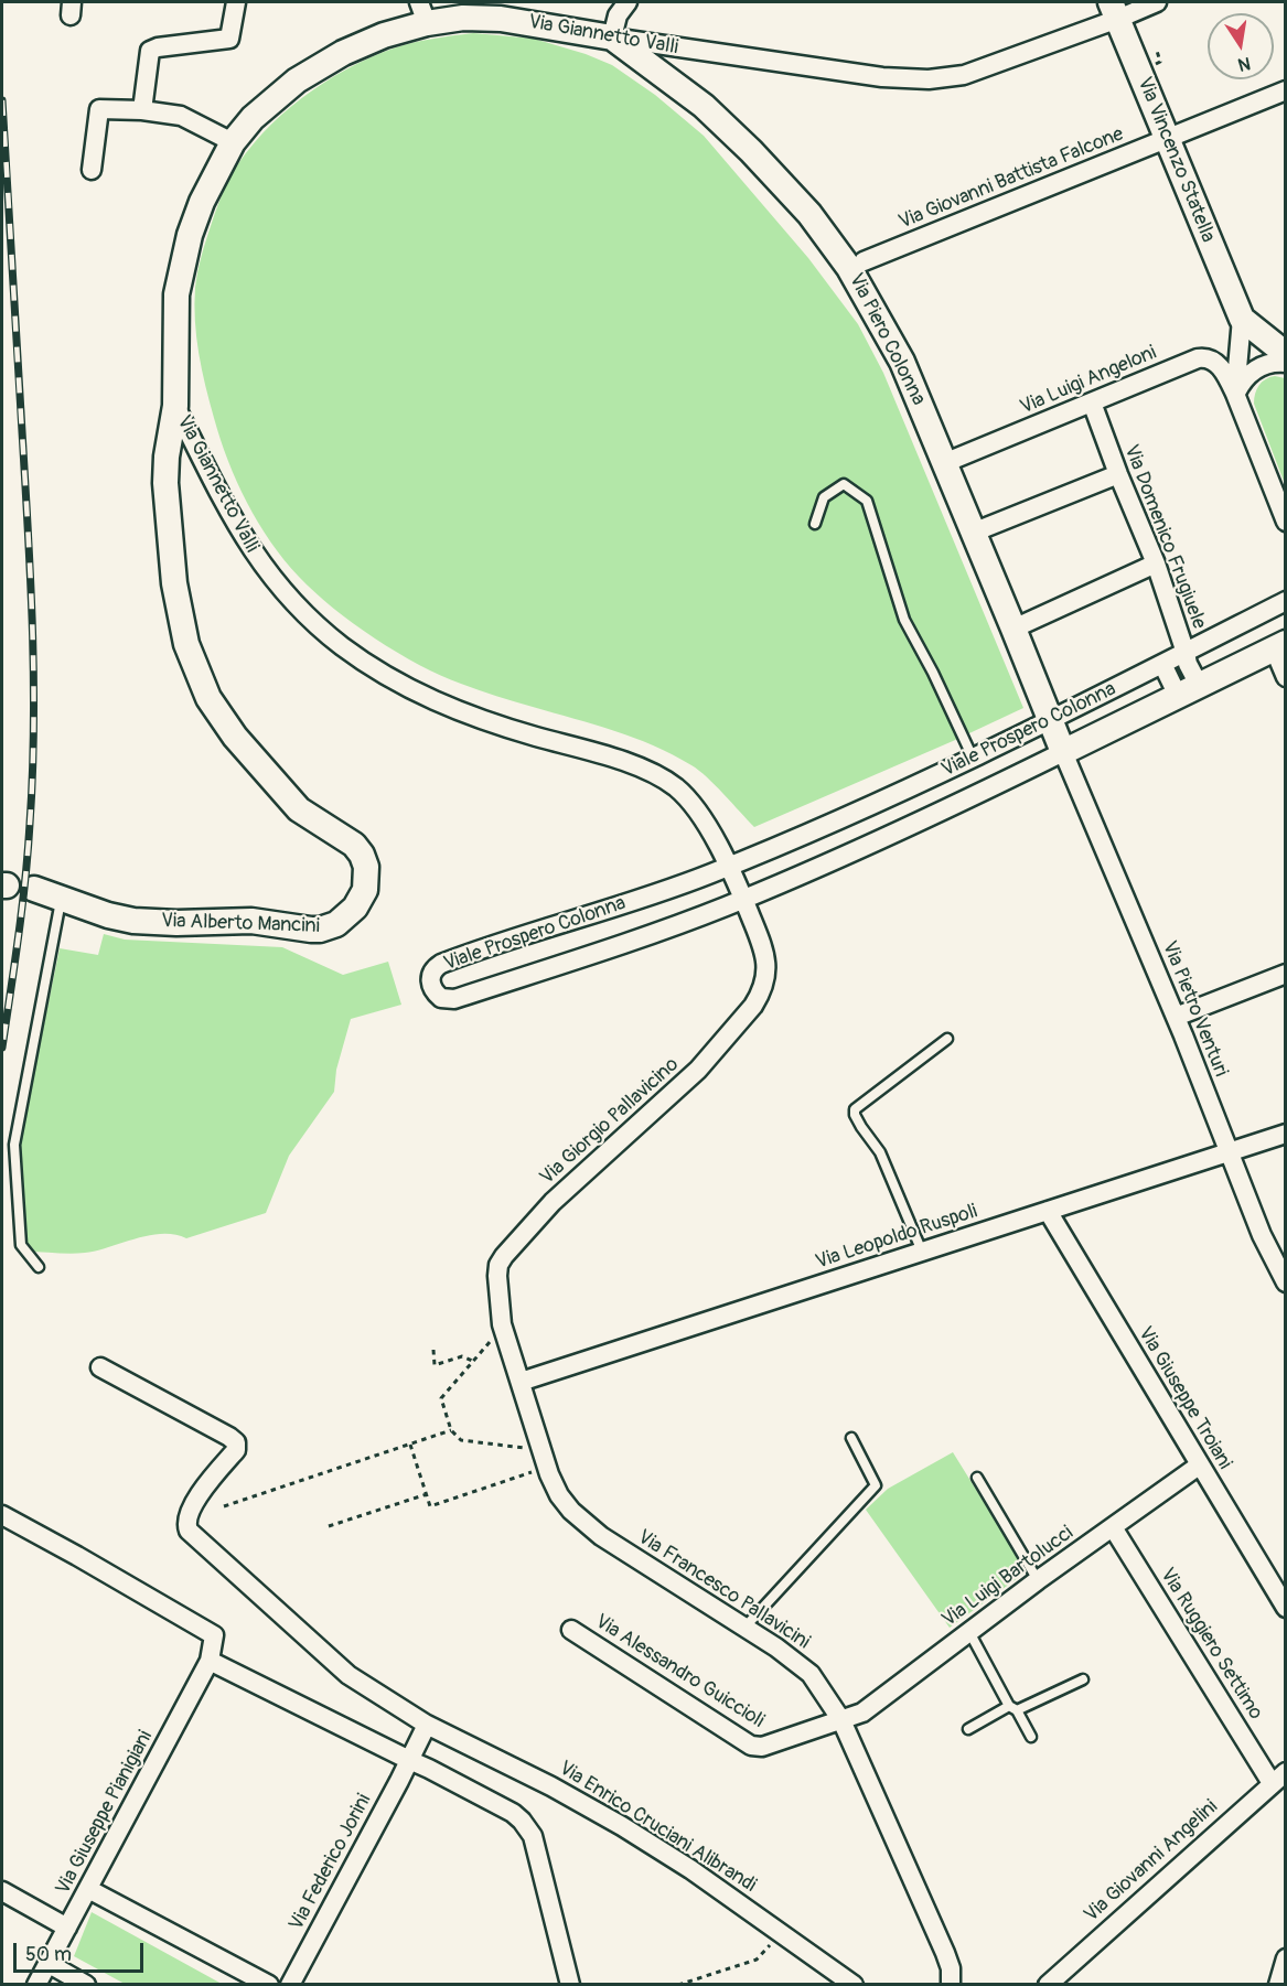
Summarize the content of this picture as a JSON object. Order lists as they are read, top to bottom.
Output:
{
  "streets": {
    "street": [
      "Via Giannetto Valli",
      "Via Vincenzo Statella",
      "Via Giovanni Battista Falcone",
      "Via Piero Colonna",
      "Via Luigi Angeloni",
      "Via Domenico Frugiuele",
      "Viale Prospero Colonna",
      "Via Alberto Mancini",
      "Via Pietro Venturi",
      "Via Giorgio Pallavicino",
      "Via Leopoldo Ruspoli",
      "Via Giuseppe Troiani",
      "Via Luigi Bartolucci",
      "Via Francesco Pallavicini",
      "Via Ruggiero Settimo",
      "Via Alessandro Guiccioli",
      "Via Giuseppe Pianigiani",
      "Via Enrico Cruciani Alibrandi",
      "Via Giovanni Angelini",
      "Via Federico Jorini"
    ]
  },
  "crossings": [
    ["Via Giannetto Valli", "Via Vincenzo Statella"],
    ["Via Giannetto Valli", "Via Piero Colonna"],
    ["Via Giannetto Valli", "Viale Prospero Colonna"],
    ["Via Giannetto Valli", "Via Alberto Mancini"],
    ["Via Giannetto Valli", "Via Giorgio Pallavicino"],
    ["Via Vincenzo Statella", "Via Giovanni Battista Falcone"],
    ["Via Piero Colonna", "Via Luigi Angeloni"],
    ["Via Piero Colonna", "Viale Prospero Colonna"],
    ["Via Piero Colonna", "Via Pietro Venturi"],
    ["Via Luigi Angeloni", "Via Domenico Frugiuele"],
    ["Via Domenico Frugiuele", "Viale Prospero Colonna"],
    ["Viale Prospero Colonna", "Via Pietro Venturi"],
    ["Viale Prospero Colonna", "Via Giorgio Pallavicino"],
    ["Via Pietro Venturi", "Via Leopoldo Ruspoli"],
    ["Via Giorgio Pallavicino", "Via Leopoldo Ruspoli"],
    ["Via Giorgio Pallavicino", "Via Francesco Pallavicini"],
    ["Via Leopoldo Ruspoli", "Via Giuseppe Troiani"],
    ["Via Leopoldo Ruspoli", "Via Francesco Pallavicini"],
    ["Via Giuseppe Troiani", "Via Luigi Bartolucci"],
    ["Via Luigi Bartolucci", "Via Francesco Pallavicini"],
    ["Via Luigi Bartolucci", "Via Ruggiero Settimo"],
    ["Via Luigi Bartolucci", "Via Alessandro Guiccioli"],
    ["Via Francesco Pallavicini", "Via Alessandro Guiccioli"],
    ["Via Ruggiero Settimo", "Via Giovanni Angelini"]
  ],
  "scale_bar": "50 m",
  "north": "bottom"
}
